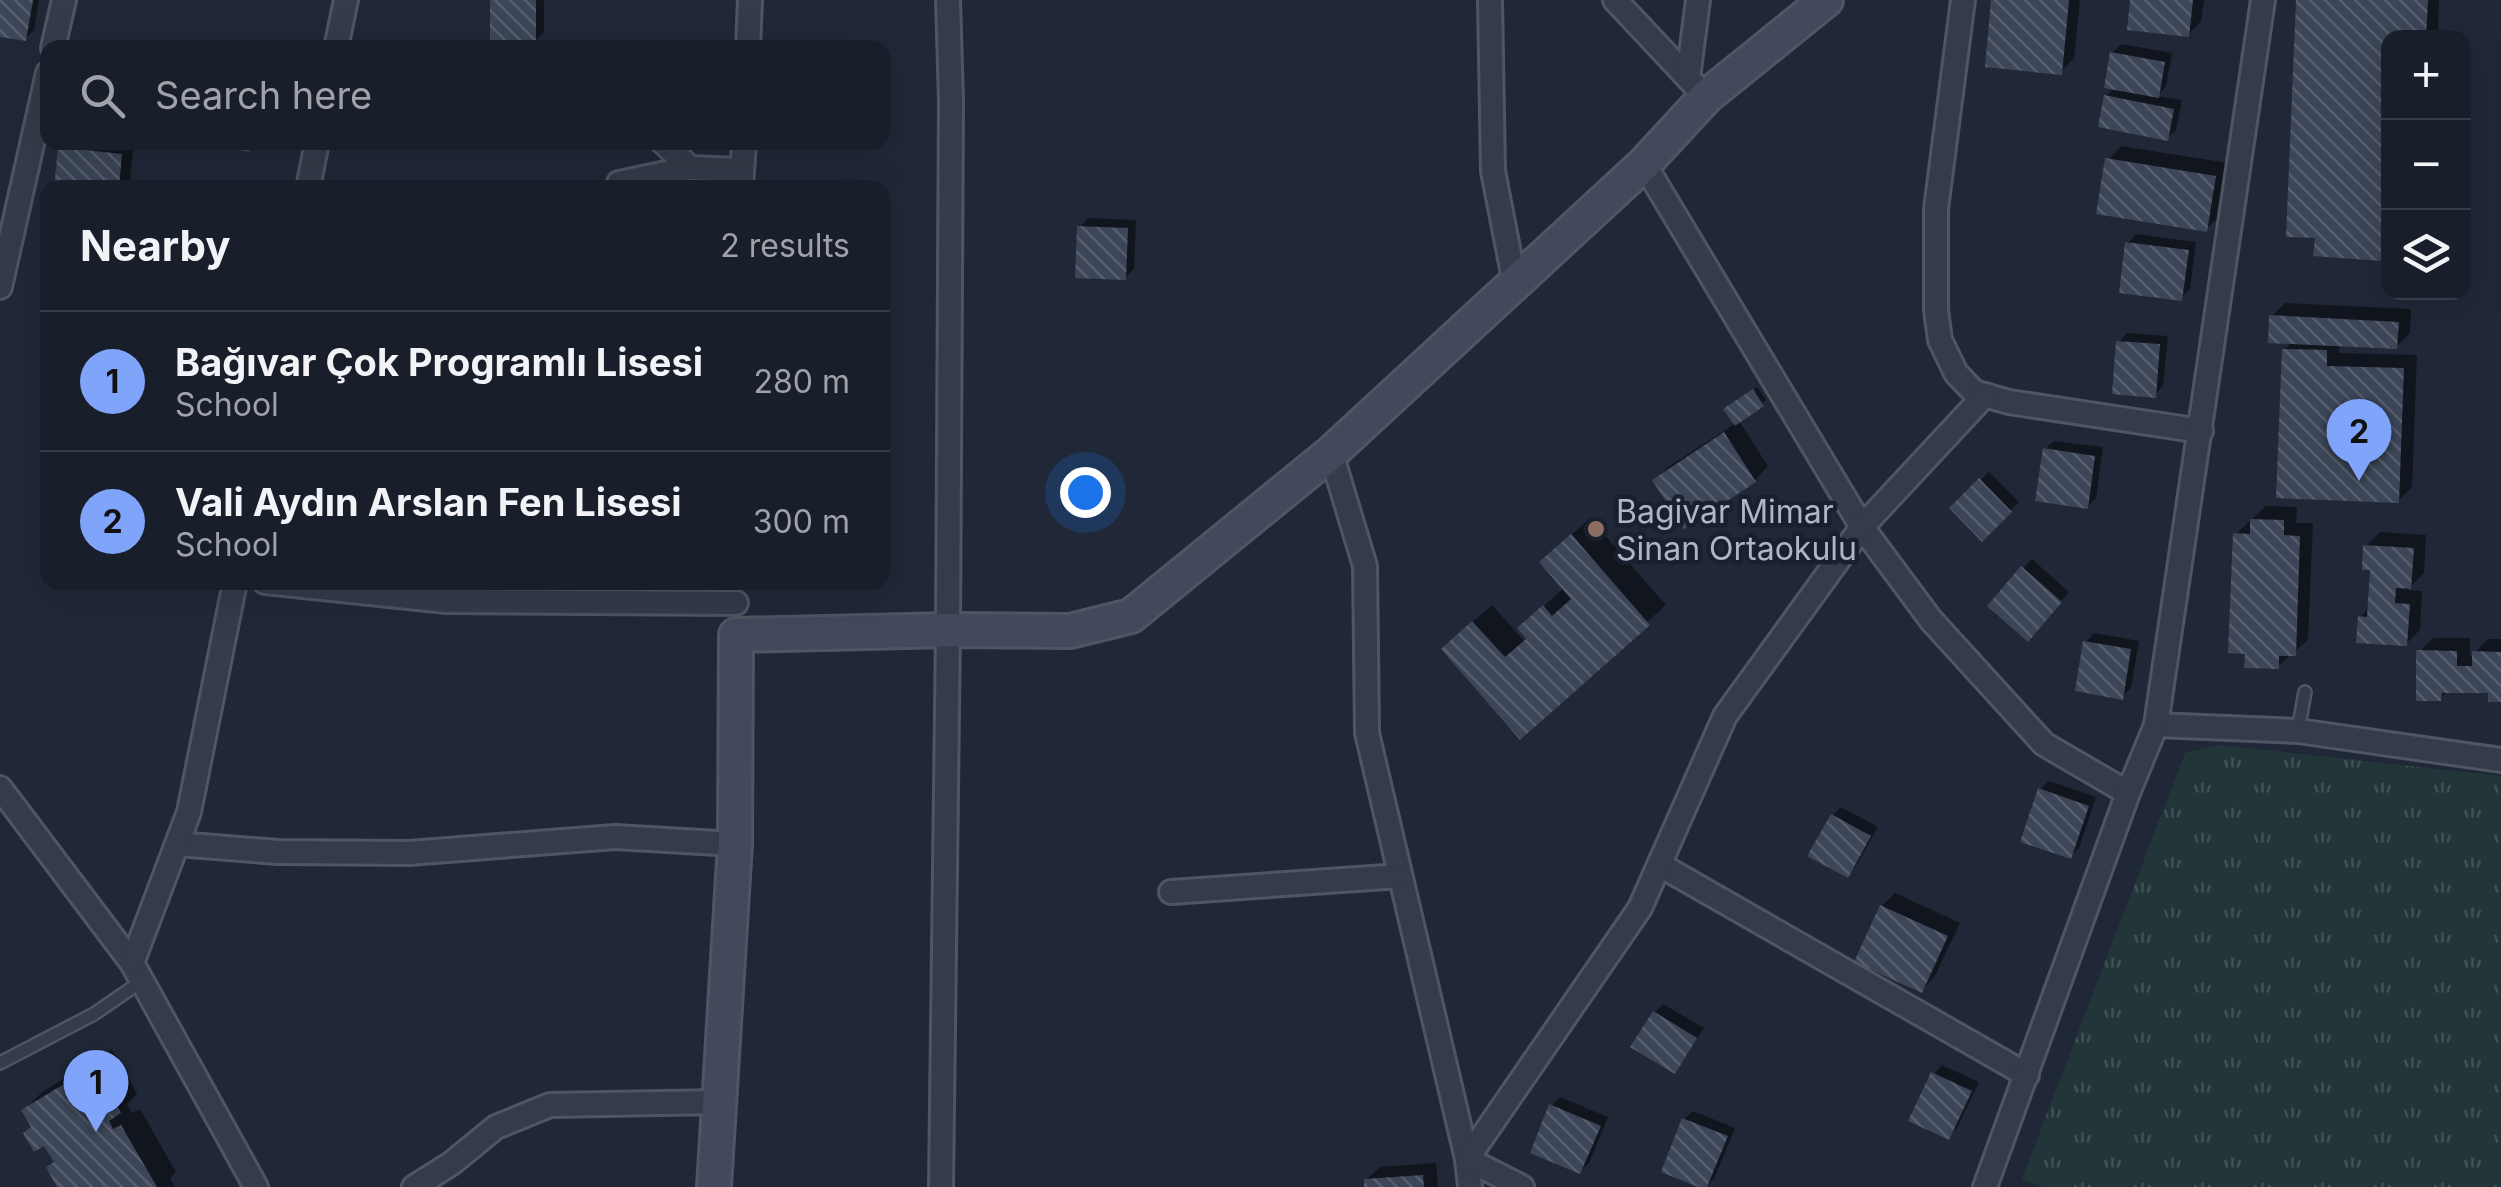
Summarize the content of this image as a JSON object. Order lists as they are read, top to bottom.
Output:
{
  "places": ["Bagivar Mimar Sinan Ortaokulu"],
  "page": {
    "map_buttons": ["+", "−"],
    "search": "Search here",
    "heading": ["Nearby", "2 results"],
    "list": [
      {
        "mark": "1",
        "name": "Bağıvar Çok Programlı Lisesi",
        "note": "School",
        "value": "280 m"
      },
      {
        "mark": "2",
        "name": "Vali Aydın Arslan Fen Lisesi",
        "note": "School",
        "value": "300 m"
      }
    ],
    "pins": ["2", "1"]
  }
}
